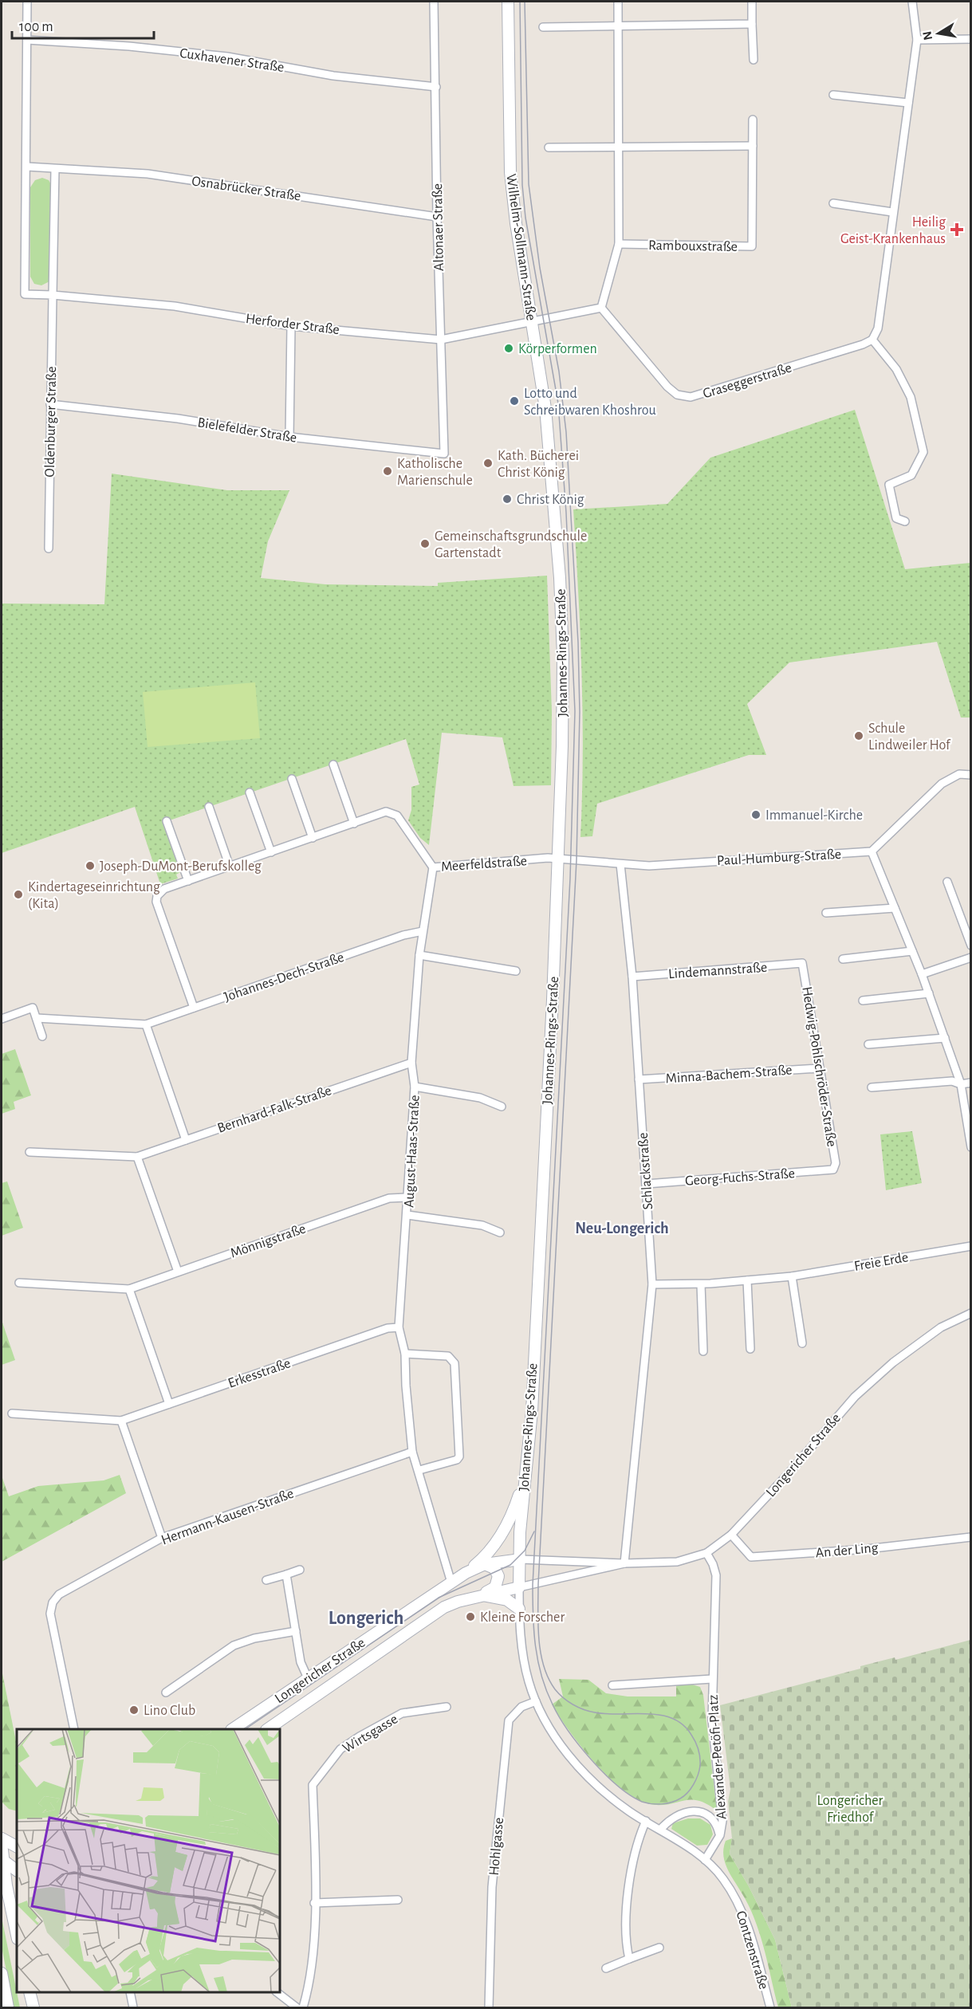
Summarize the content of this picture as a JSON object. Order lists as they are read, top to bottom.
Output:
{
  "streets": {
    "street": [
      "Cuxhavener Straße",
      "Osnabrücker Straße",
      "Altonaer Straße",
      "Rambouxstraße",
      "Wilhelm-Sollmann-Straße",
      "Herforder Straße",
      "Graseggerstraße",
      "Oldenburger Straße",
      "Bielefelder Straße",
      "Johannes-Rings-Straße",
      "Paul-Humburg-Straße",
      "Meerfeldstraße",
      "Lindemannstraße",
      "Johannes-Dech-Straße",
      "Hedwig-Pohlschröder-Straße",
      "Minna-Bachem-Straße",
      "Bernhard-Falk-Straße",
      "August-Haas-Straße",
      "Schlackstraße",
      "Georg-Fuchs-Straße",
      "Mönnigstraße",
      "Freie Erde",
      "Erkesstraße",
      "Longericher Straße",
      "Hermann-Kausen-Straße",
      "An der Ling",
      "Wirtsgasse",
      "Alexander-Petöfi-Platz",
      "Hohlgasse",
      "Contzenstraße"
    ]
  },
  "crossings": [
    ["Cuxhavener Straße", "Altonaer Straße"],
    ["Osnabrücker Straße", "Altonaer Straße"],
    ["Osnabrücker Straße", "Oldenburger Straße"],
    ["Altonaer Straße", "Herforder Straße"],
    ["Altonaer Straße", "Bielefelder Straße"],
    ["Wilhelm-Sollmann-Straße", "Herforder Straße"],
    ["Wilhelm-Sollmann-Straße", "Johannes-Rings-Straße"],
    ["Herforder Straße", "Oldenburger Straße"],
    ["Oldenburger Straße", "Bielefelder Straße"],
    ["Johannes-Rings-Straße", "Paul-Humburg-Straße"],
    ["Johannes-Rings-Straße", "Meerfeldstraße"],
    ["Johannes-Rings-Straße", "Longericher Straße"],
    ["Johannes-Rings-Straße", "Contzenstraße"],
    ["Paul-Humburg-Straße", "Meerfeldstraße"],
    ["Paul-Humburg-Straße", "Schlackstraße"],
    ["Meerfeldstraße", "Johannes-Dech-Straße"],
    ["Meerfeldstraße", "August-Haas-Straße"],
    ["Lindemannstraße", "Hedwig-Pohlschröder-Straße"],
    ["Lindemannstraße", "Schlackstraße"],
    ["Johannes-Dech-Straße", "August-Haas-Straße"],
    ["Hedwig-Pohlschröder-Straße", "Minna-Bachem-Straße"],
    ["Hedwig-Pohlschröder-Straße", "Georg-Fuchs-Straße"],
    ["Minna-Bachem-Straße", "Schlackstraße"],
    ["Bernhard-Falk-Straße", "August-Haas-Straße"],
    ["August-Haas-Straße", "Mönnigstraße"],
    ["August-Haas-Straße", "Erkesstraße"],
    ["August-Haas-Straße", "Longericher Straße"],
    ["August-Haas-Straße", "Hermann-Kausen-Straße"],
    ["Schlackstraße", "Georg-Fuchs-Straße"],
    ["Schlackstraße", "Freie Erde"],
    ["Schlackstraße", "Longericher Straße"],
    ["Longericher Straße", "An der Ling"],
    ["Longericher Straße", "Alexander-Petöfi-Platz"],
    ["Longericher Straße", "Contzenstraße"],
    ["Alexander-Petöfi-Platz", "Contzenstraße"],
    ["Hohlgasse", "Contzenstraße"]
  ],
  "districts": ["Neu-Longerich", "Longerich"],
  "parks": ["Longericher Friedhof"],
  "places": {
    "health": ["Heilig Geist-Krankenhaus"],
    "other": [
      "Körperformen",
      "Lotto und Schreibwaren Khoshrou",
      "Kath. Bücherei Christ König",
      "Katholische Marienschule",
      "Christ König",
      "Gemeinschaftsgrundschule Gartenstadt",
      "Schule Lindweiler Hof",
      "Immanuel-Kirche",
      "Joseph-DuMont-Berufskolleg",
      "Kindertageseinrichtung (Kita)",
      "Kleine Forscher",
      "Lino Club"
    ]
  },
  "scale_bar": "100 m",
  "north": "left"
}
